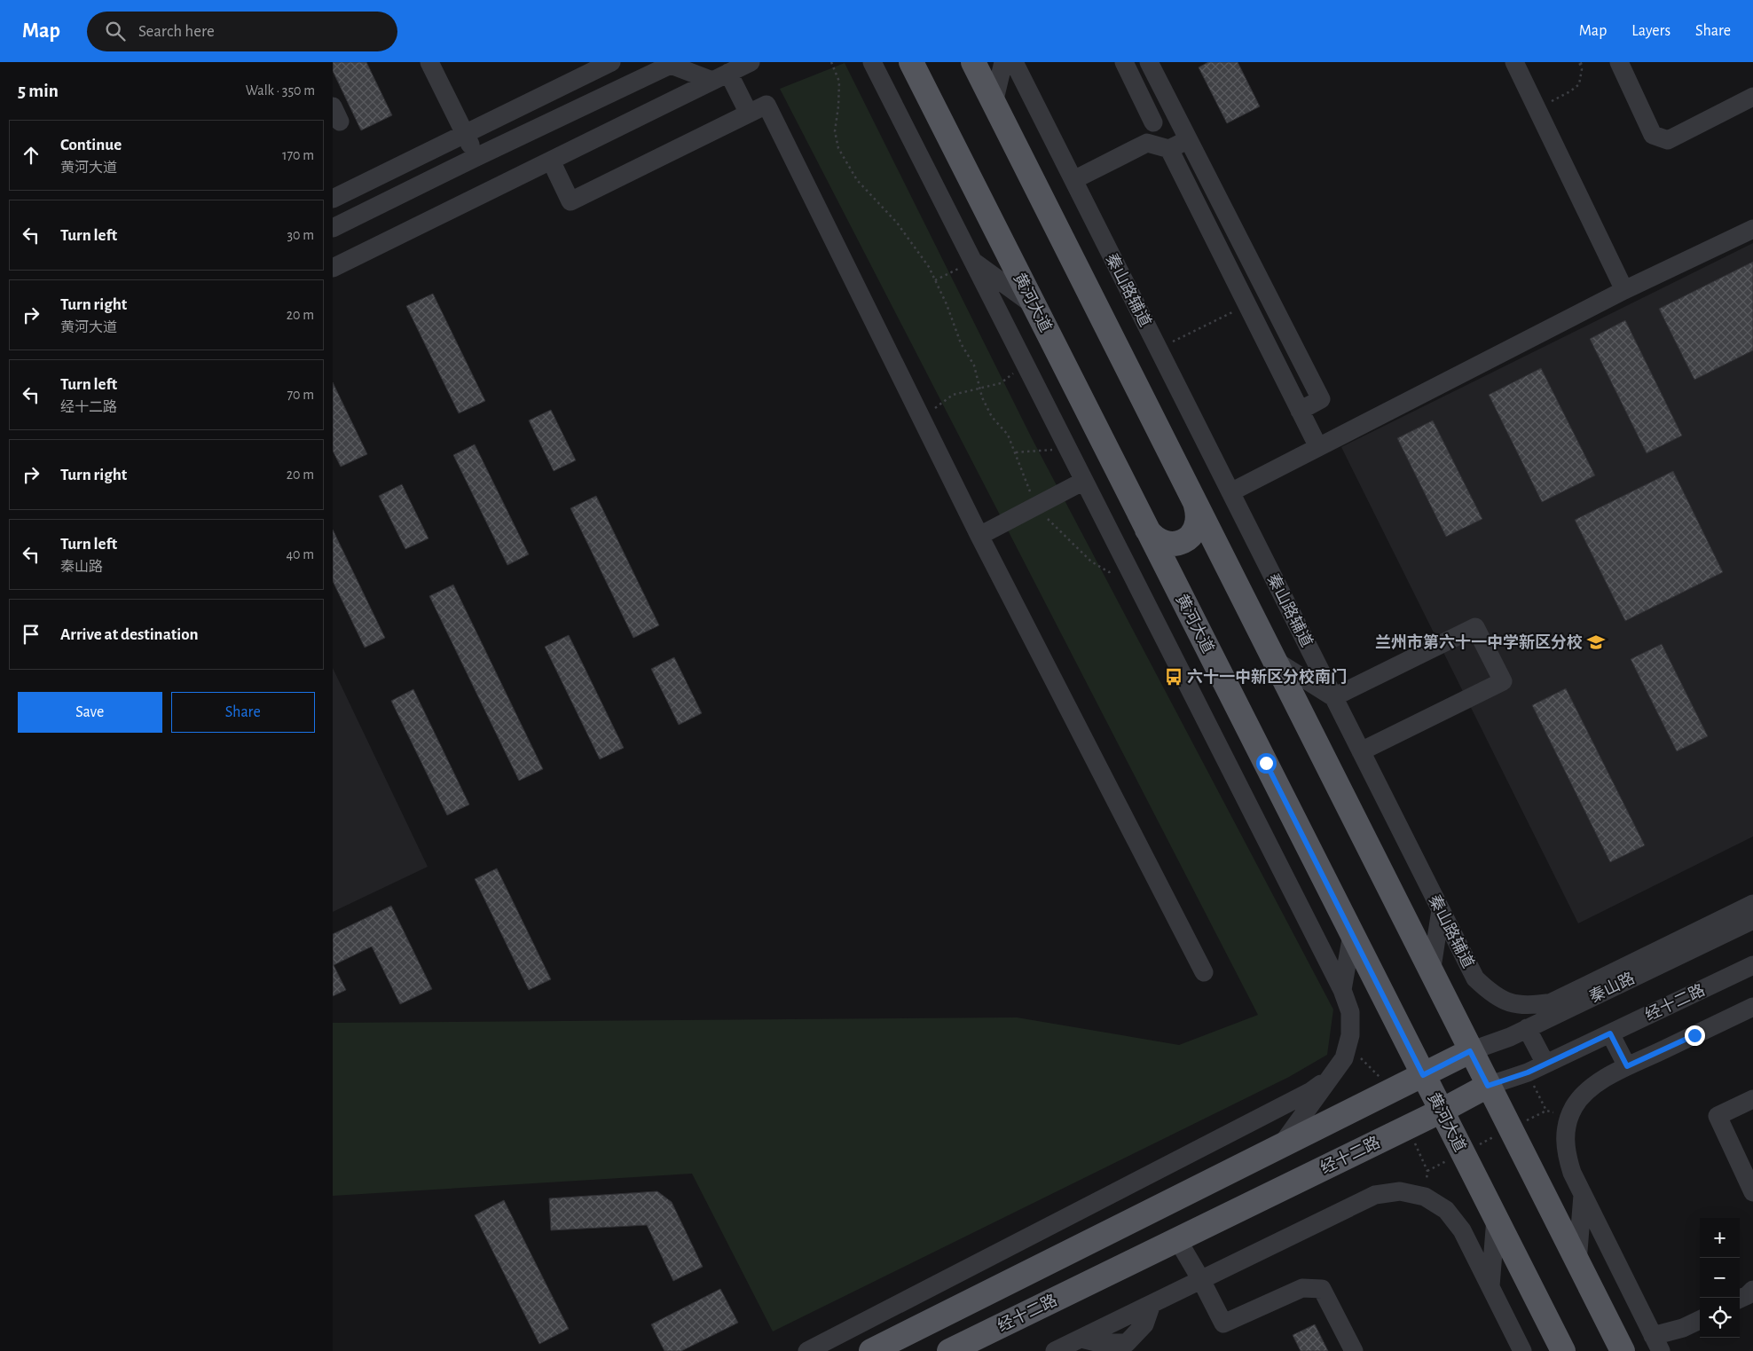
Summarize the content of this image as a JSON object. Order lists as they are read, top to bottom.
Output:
{
  "streets": {
    "main road": ["黄河大道", "经十二路"],
    "street": ["秦山路辅道", "秦山路"]
  },
  "crossings": [
    ["黄河大道", "经十二路"]
  ],
  "places": {
    "school or university": ["兰州市第六十一中学新区分校"],
    "bus stop": ["六十一中新区分校南门"]
  },
  "page": {
    "header": "Map",
    "search": "Search here",
    "nav": ["Map", "Layers", "Share"],
    "heading": ["5 min", "Walk · 350 m"],
    "list": [
      ["Continue", "黄河大道", "170 m"],
      ["Turn left", "30 m"],
      ["Turn right", "黄河大道", "20 m"],
      ["Turn left", "经十二路", "70 m"],
      ["Turn right", "20 m"],
      ["Turn left", "秦山路", "40 m"],
      "Arrive at destination"
    ],
    "buttons": ["Save", "Share"],
    "map_buttons": ["+", "−"]
  }
}
